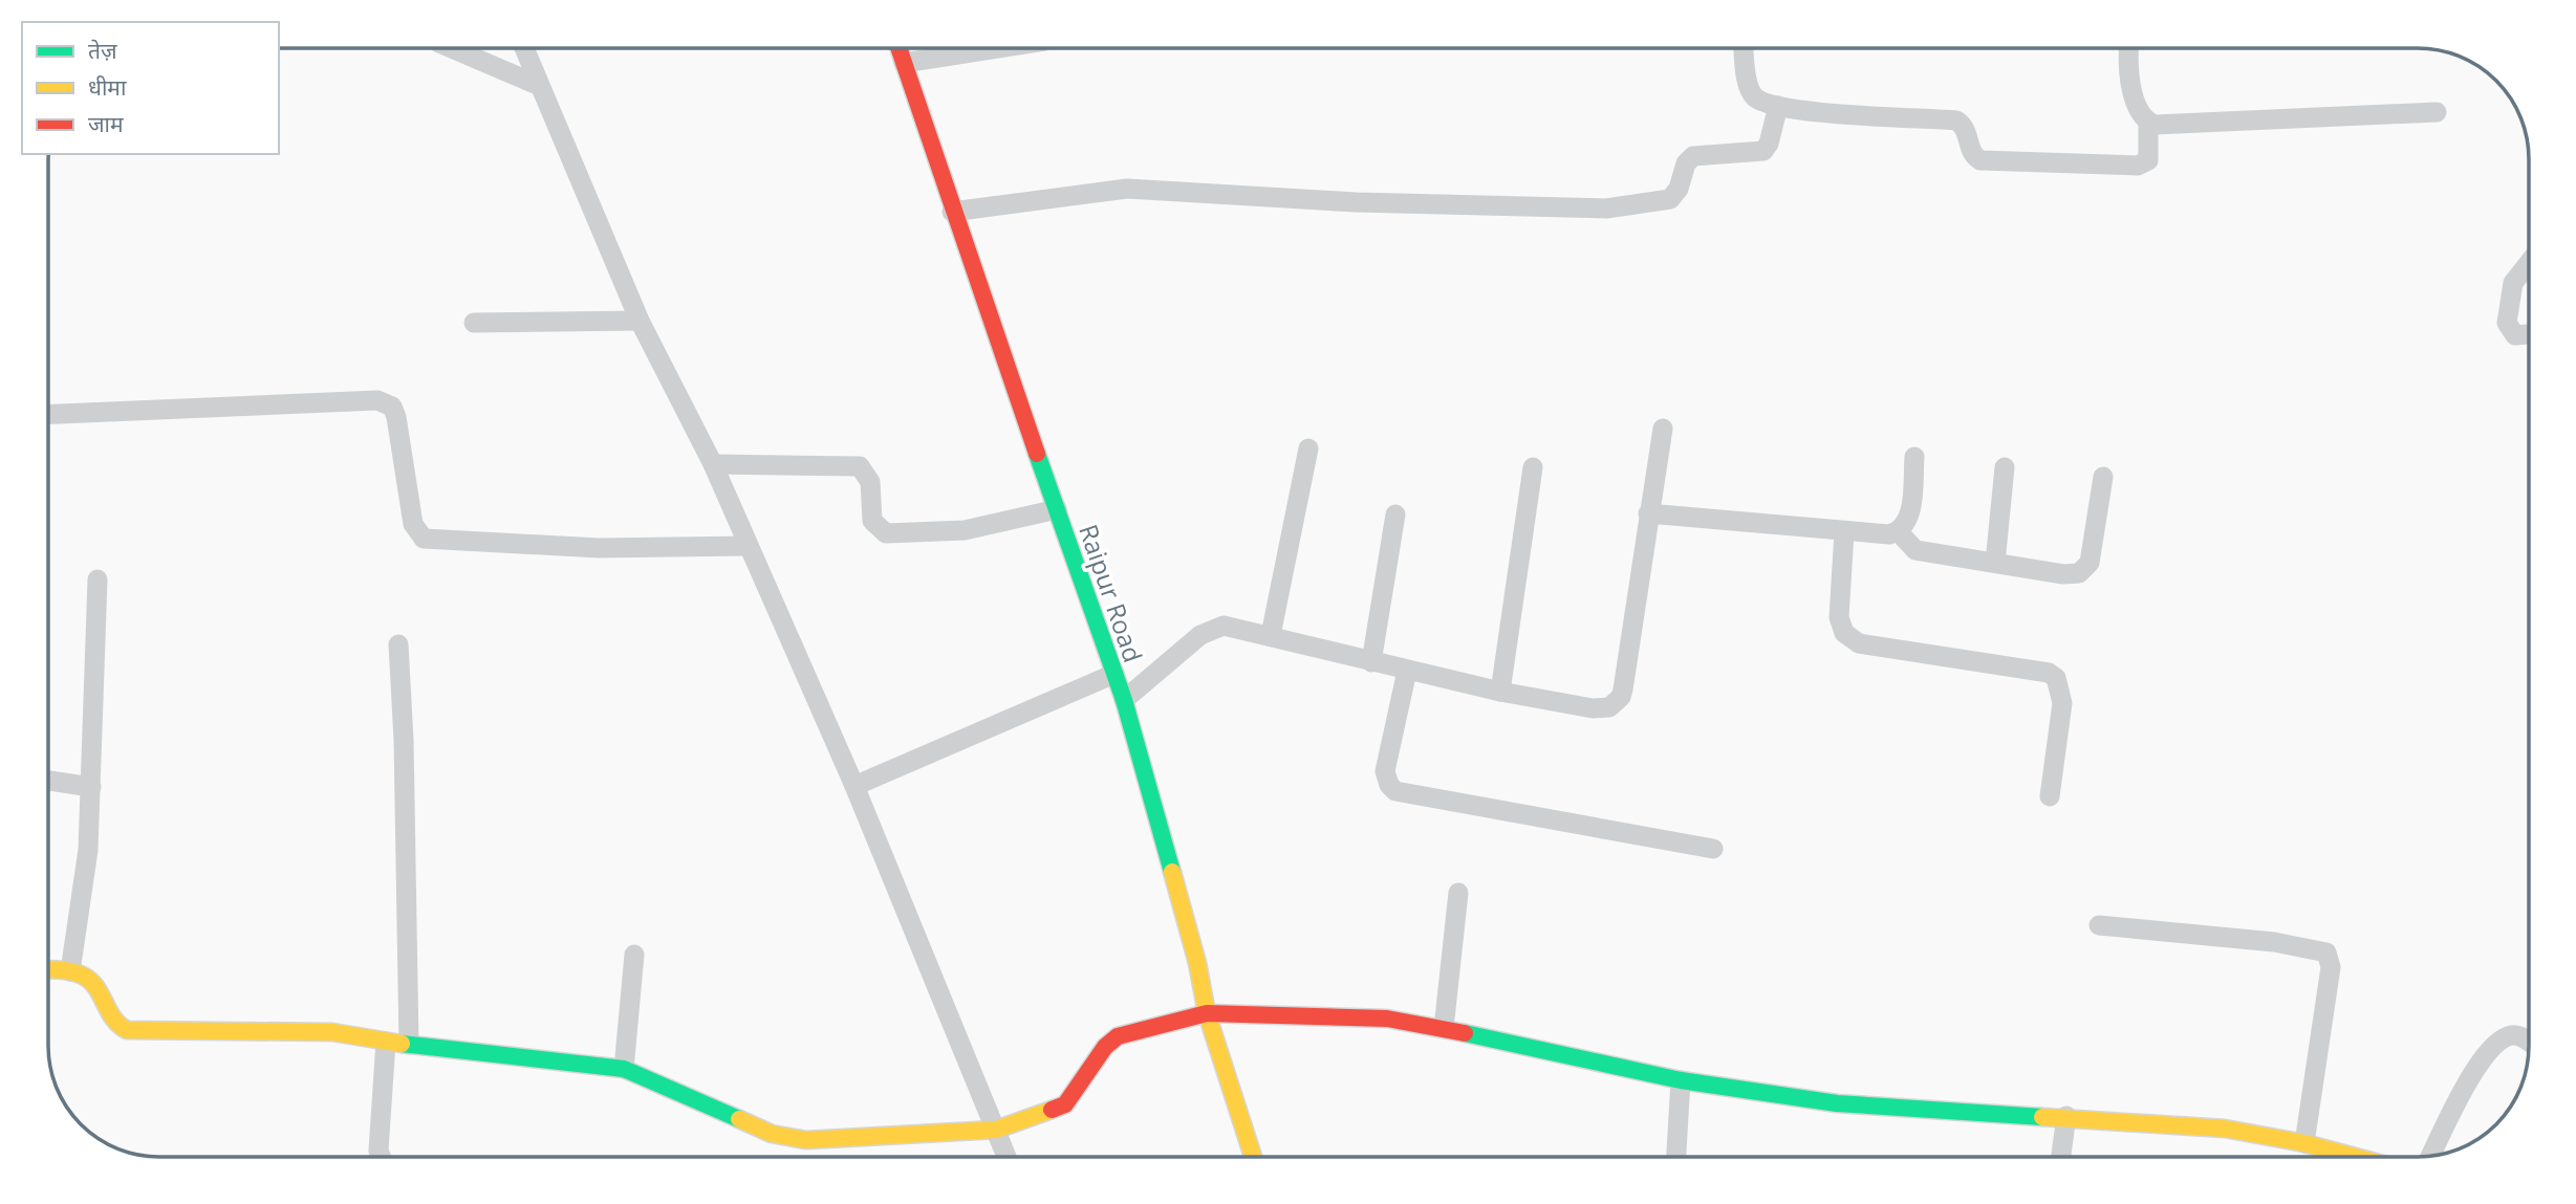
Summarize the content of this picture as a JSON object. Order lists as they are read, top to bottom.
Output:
{
  "streets": {
    "street": ["Raipur Road"]
  },
  "legend": ["तेज़", "धीमा", "जाम"]
}
